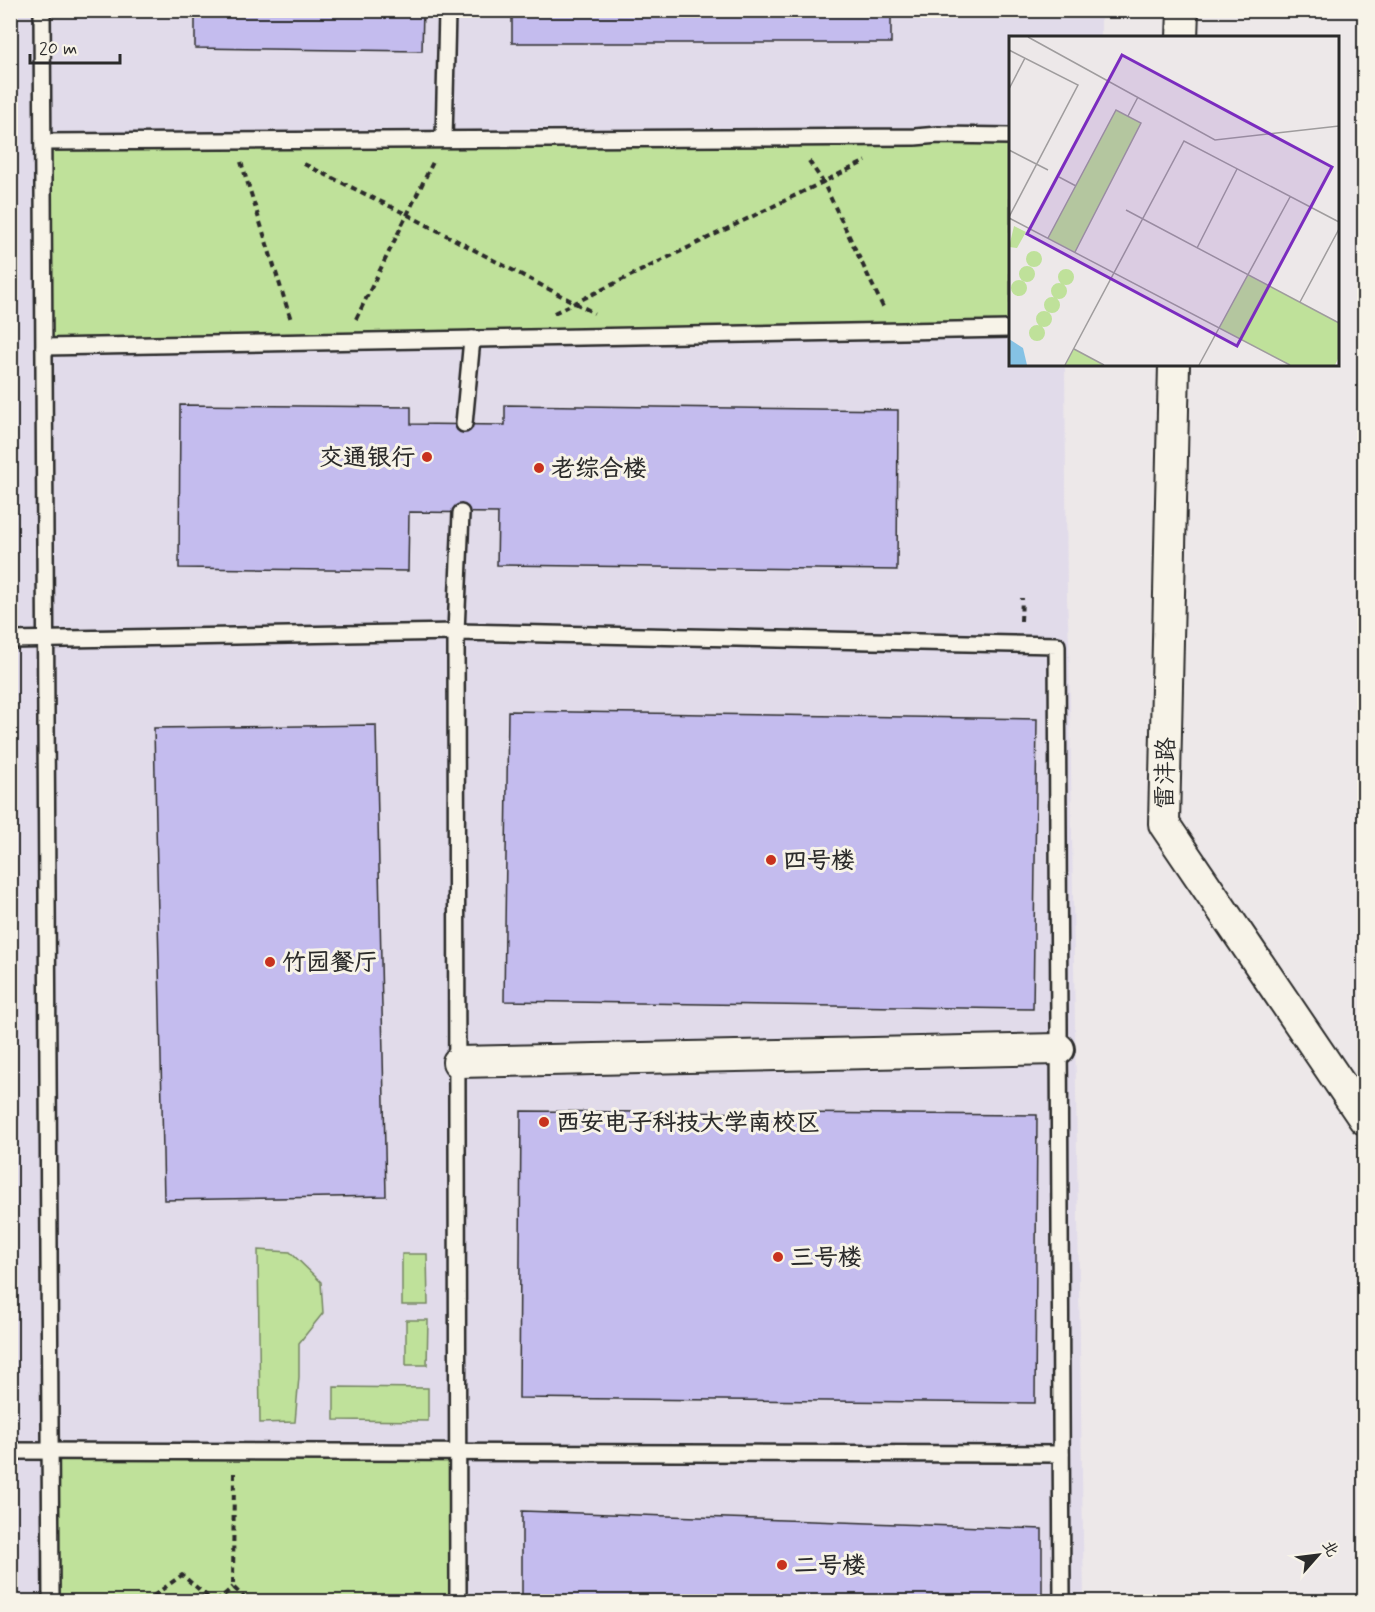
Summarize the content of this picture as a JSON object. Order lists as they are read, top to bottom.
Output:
{
  "streets": {
    "street": ["雷沣路"]
  },
  "places": [
    "交通银行",
    "老综合楼",
    "四号楼",
    "竹园餐厅",
    "西安电子科技大学南校区",
    "三号楼",
    "二号楼"
  ],
  "scale_bar": "20 m",
  "north": "top right"
}
